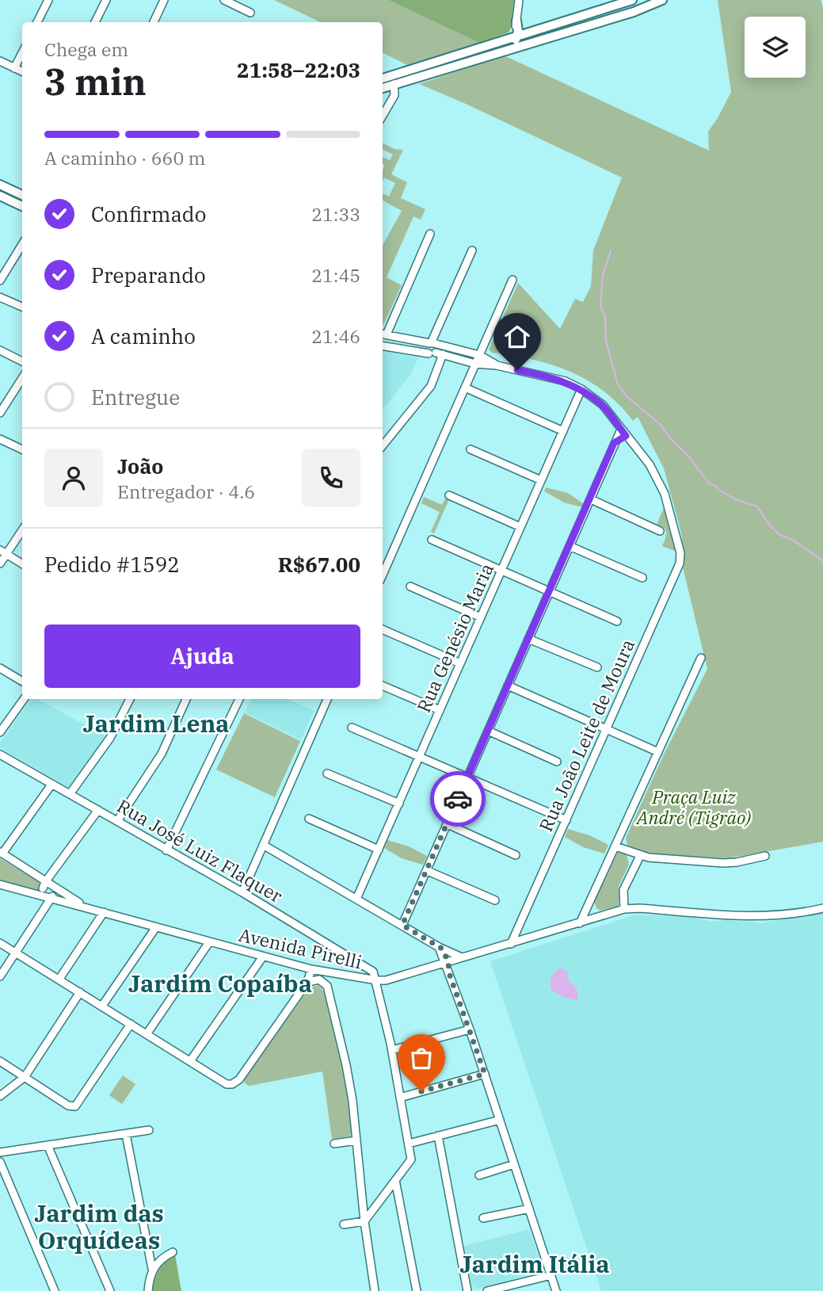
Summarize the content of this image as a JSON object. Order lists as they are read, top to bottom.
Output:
{
  "streets": {
    "street": [
      "Rua Genésio Maria",
      "Rua João Leite de Moura",
      "Rua José Luiz Flaquer",
      "Avenida Pirelli"
    ]
  },
  "crossings": [
    ["Rua João Leite de Moura", "Avenida Pirelli"],
    ["Rua José Luiz Flaquer", "Avenida Pirelli"]
  ],
  "districts": [
    "Jardim Lena",
    "Jardim Copaíba",
    "Jardim das Orquídeas",
    "Jardim Itália"
  ],
  "parks": ["Praça Luiz André (Tigrão)"],
  "page": {
    "heading": ["3 min", "Chega em", "21:58–22:03"],
    "panel": [
      "João",
      "Entregador · 4.6",
      "Pedido #1592",
      "R$67.00"
    ],
    "bar": "A caminho · 660 m",
    "list": [
      ["Confirmado", "21:33"],
      ["Preparando", "21:45"],
      ["A caminho", "21:46"],
      "Entregue"
    ],
    "buttons": "Ajuda"
  }
}
